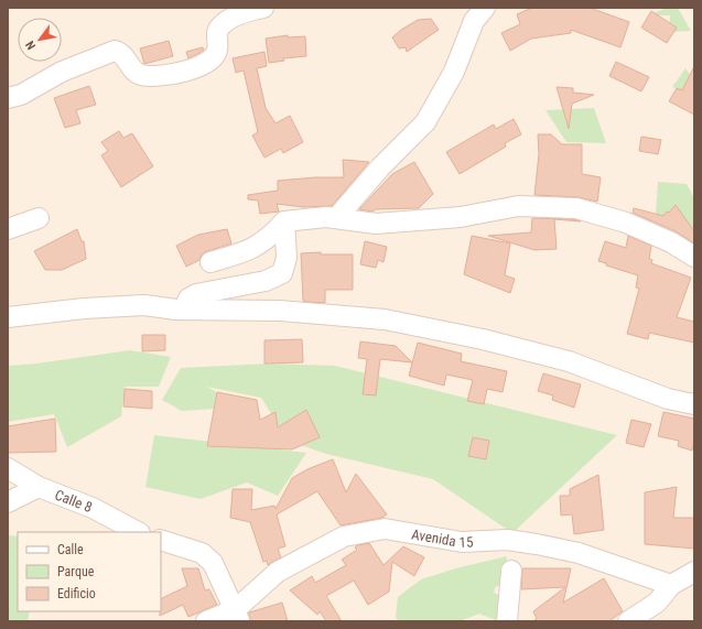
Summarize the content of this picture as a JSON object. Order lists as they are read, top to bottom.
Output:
{
  "streets": {
    "street": ["Calle 8", "Avenida 15"]
  },
  "legend": ["Calle", "Parque", "Edificio"],
  "north": "bottom left"
}
